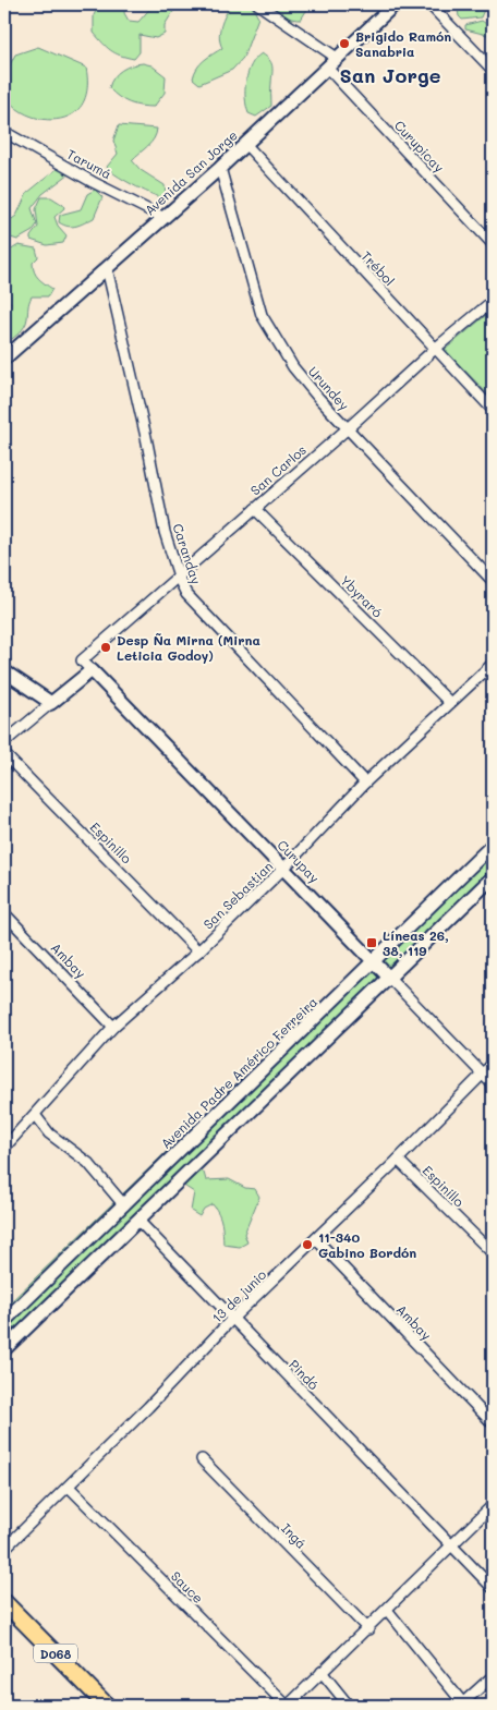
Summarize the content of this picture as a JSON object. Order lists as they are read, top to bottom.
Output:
{
  "streets": {
    "main road": ["D068"],
    "street": [
      "Curupicay",
      "Tarumá",
      "Avenida San Jorge",
      "Trébol",
      "Urundey",
      "San Carlos",
      "Caranday",
      "Ybyraró",
      "Espinillo",
      "Curupay",
      "San Sebastian",
      "Ambay",
      "Avenida Padre Américo Ferreira",
      "13 de junio",
      "Pindó",
      "Ingá",
      "Sauce"
    ]
  },
  "crossings": [
    ["Curupicay", "Avenida San Jorge"],
    ["Tarumá", "Avenida San Jorge"],
    ["Avenida San Jorge", "Trébol"],
    ["Avenida San Jorge", "Urundey"],
    ["Avenida San Jorge", "Caranday"],
    ["Trébol", "San Carlos"],
    ["Urundey", "San Carlos"],
    ["San Carlos", "Caranday"],
    ["San Carlos", "Ybyraró"],
    ["San Carlos", "Curupay"],
    ["Caranday", "San Sebastian"],
    ["Ybyraró", "San Sebastian"],
    ["Espinillo", "San Sebastian"],
    ["Espinillo", "13 de junio"],
    ["Curupay", "San Sebastian"],
    ["Curupay", "Avenida Padre Américo Ferreira"],
    ["Curupay", "13 de junio"],
    ["San Sebastian", "Ambay"],
    ["Ambay", "13 de junio"],
    ["13 de junio", "Pindó"],
    ["13 de junio", "Sauce"]
  ],
  "districts": ["San Jorge"],
  "places": {
    "other": ["Brigido Ramón Sanabria", "Desp Ña Mirna (Mirna Leticia Godoy)", "11-340 Gabino Bordón"],
    "transit": ["Líneas 26, 38, 119"]
  }
}
